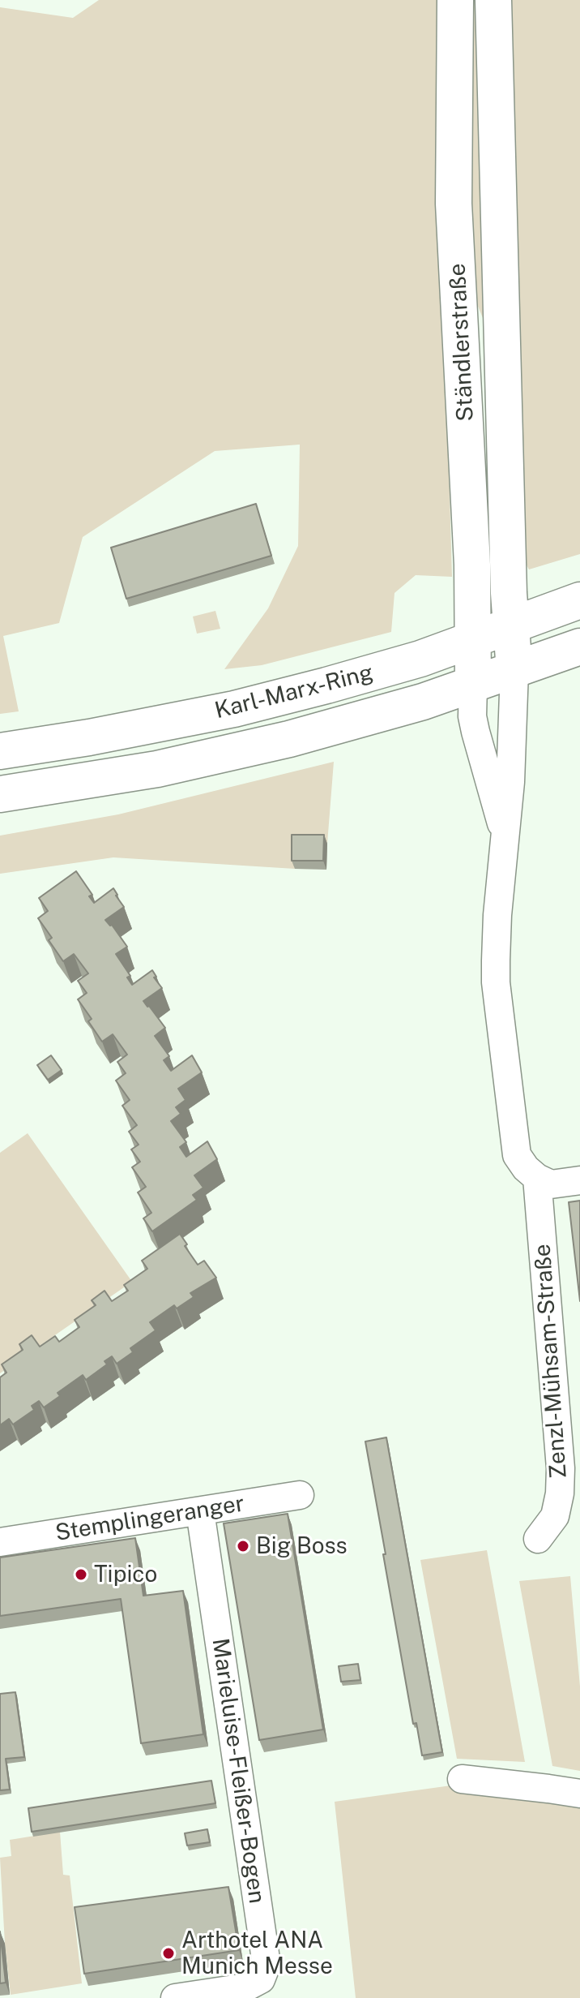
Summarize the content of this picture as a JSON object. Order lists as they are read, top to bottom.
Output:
{
  "streets": {
    "main road": ["Ständlerstraße", "Karl-Marx-Ring"],
    "street": ["Zenzl-Mühsam-Straße", "Stemplingeranger", "Marieluise-Fleißer-Bogen"]
  },
  "crossings": [
    ["Ständlerstraße", "Karl-Marx-Ring"],
    ["Stemplingeranger", "Marieluise-Fleißer-Bogen"]
  ],
  "places": ["Big Boss", "Tipico", "Arthotel ANA Munich Messe"]
}
